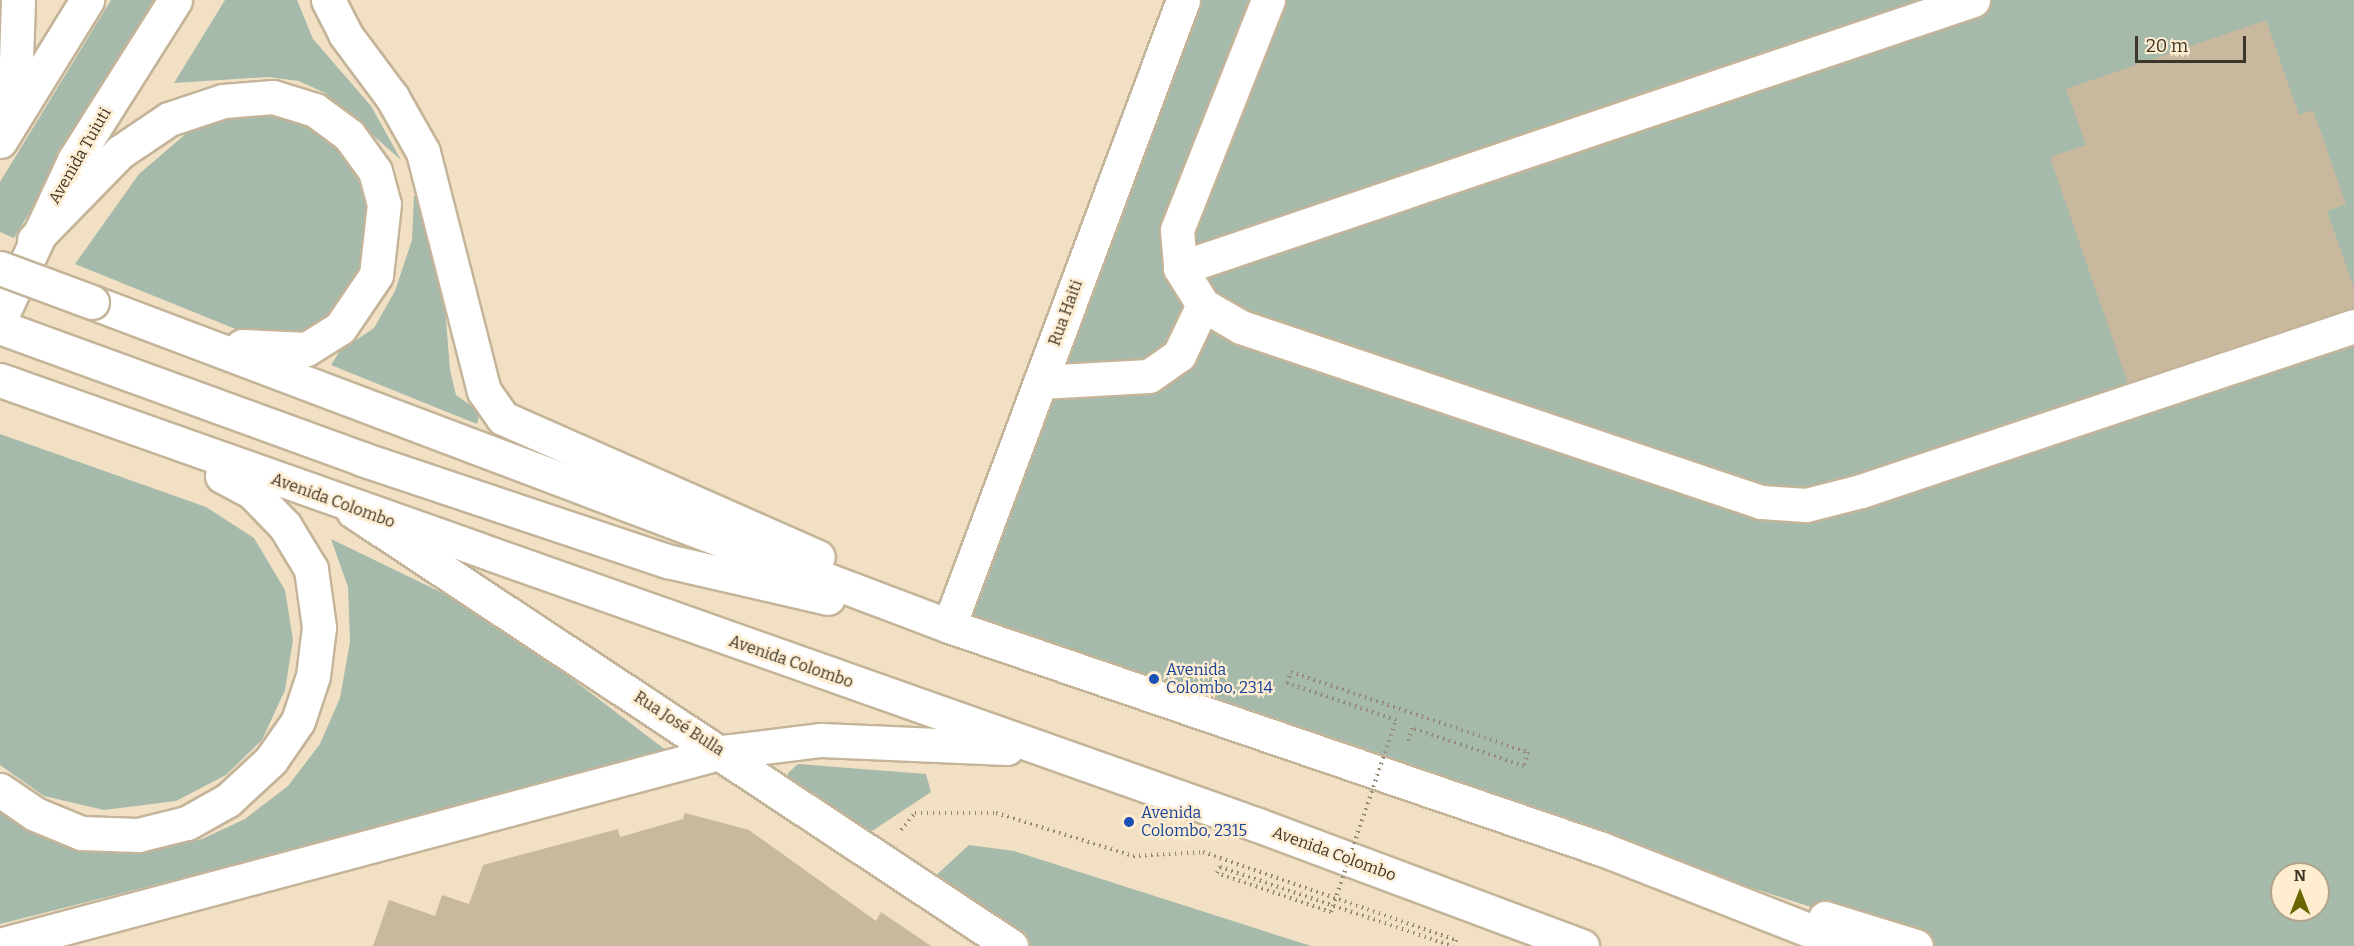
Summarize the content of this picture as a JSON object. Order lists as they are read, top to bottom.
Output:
{
  "streets": {
    "main road": [
      "Avenida Tuiuti",
      "Rua Haiti",
      "Avenida Colombo",
      "Rua José Bulla"
    ]
  },
  "crossings": [
    ["Avenida Colombo", "Rua José Bulla"]
  ],
  "places": ["Avenida Colombo, 2314", "Avenida Colombo, 2315"],
  "scale_bar": "20 m",
  "north": "top"
}
